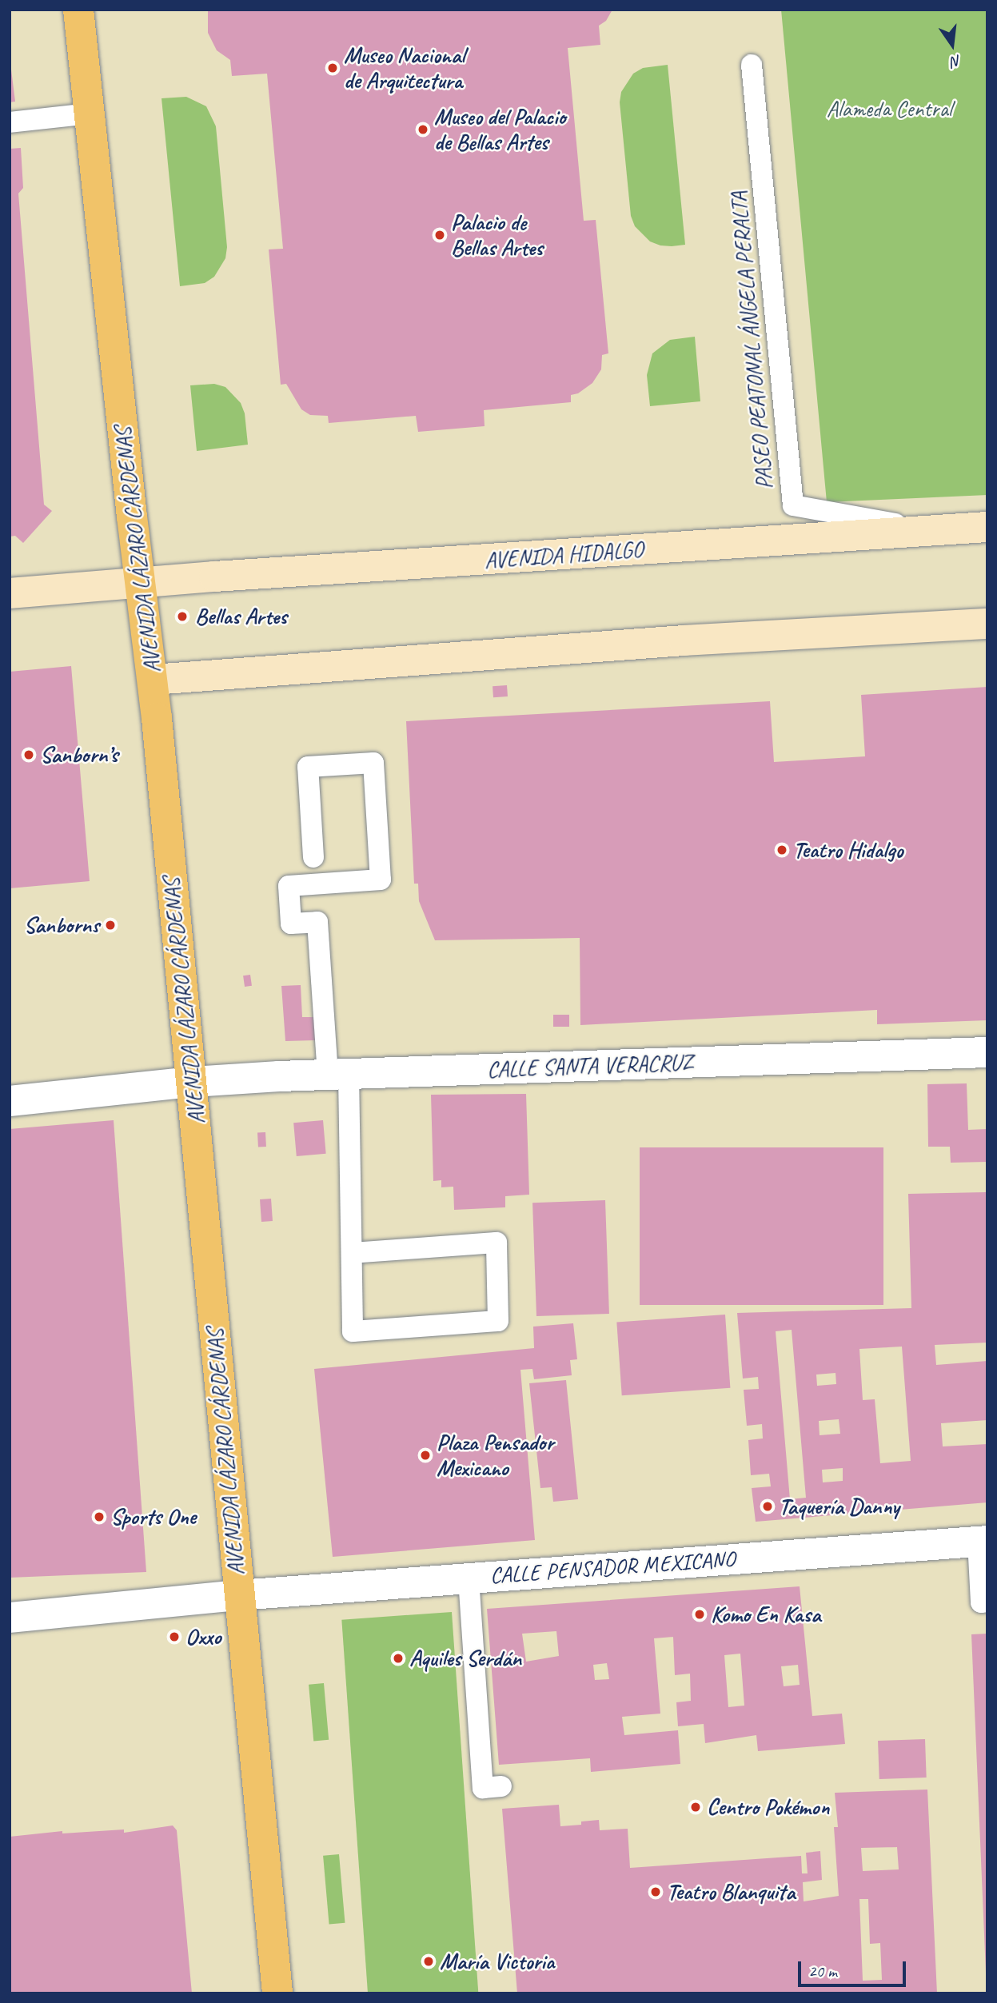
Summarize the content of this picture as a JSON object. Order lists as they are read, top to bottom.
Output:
{
  "streets": {
    "main road": ["AVENIDA LÁZARO CÁRDENAS", "AVENIDA HIDALGO"],
    "street": ["CALLE SANTA VERACRUZ", "CALLE PENSADOR MEXICANO"],
    "lane": ["PASEO PEATONAL ÁNGELA PERALTA"]
  },
  "crossings": [
    ["PASEO PEATONAL ÁNGELA PERALTA", "AVENIDA HIDALGO"],
    ["AVENIDA LÁZARO CÁRDENAS", "AVENIDA HIDALGO"],
    ["AVENIDA LÁZARO CÁRDENAS", "CALLE SANTA VERACRUZ"],
    ["AVENIDA LÁZARO CÁRDENAS", "CALLE PENSADOR MEXICANO"]
  ],
  "parks": ["Alameda Central"],
  "places": [
    "Museo Nacional de Arquitectura",
    "Museo del Palacio de Bellas Artes",
    "Palacio de Bellas Artes",
    "Bellas Artes",
    "Sanborn’s",
    "Teatro Hidalgo",
    "Sanborns",
    "Plaza Pensador Mexicano",
    "Taquería Danny",
    "Sports One",
    "Komo En Kasa",
    "Oxxo",
    "Aquiles Serdán",
    "Centro Pokémon",
    "Teatro Blanquita",
    "María Victoria"
  ],
  "scale_bar": "20 m",
  "north": "bottom"
}
